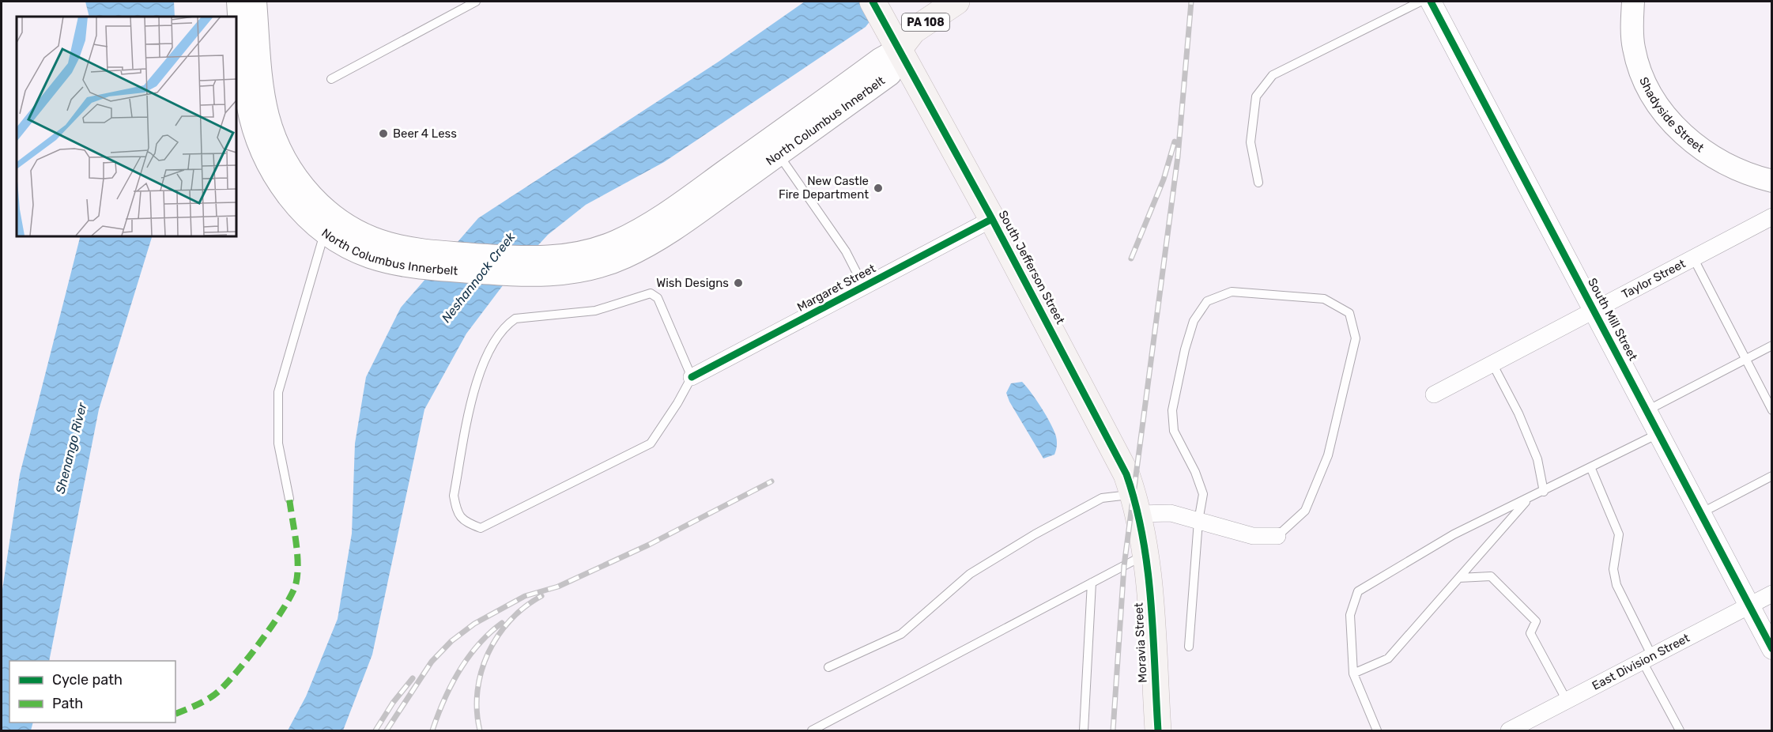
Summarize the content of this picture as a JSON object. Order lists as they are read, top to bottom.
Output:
{
  "streets": {
    "main road": [
      "PA 108",
      "Shadyside Street",
      "North Columbus Innerbelt",
      "South Jefferson Street",
      "Moravia Street"
    ],
    "street": [
      "Taylor Street",
      "Margaret Street",
      "South Mill Street",
      "East Division Street"
    ]
  },
  "crossings": [
    ["PA 108", "North Columbus Innerbelt"],
    ["PA 108", "South Jefferson Street"],
    ["North Columbus Innerbelt", "South Jefferson Street"],
    ["South Jefferson Street", "Margaret Street"],
    ["South Jefferson Street", "Moravia Street"],
    ["Taylor Street", "South Mill Street"],
    ["South Mill Street", "East Division Street"]
  ],
  "water": ["Neshannock Creek", "Shenango River"],
  "places": ["Beer 4 Less", "New Castle Fire Department", "Wish Designs"],
  "legend": ["Cycle path", "Path"]
}
